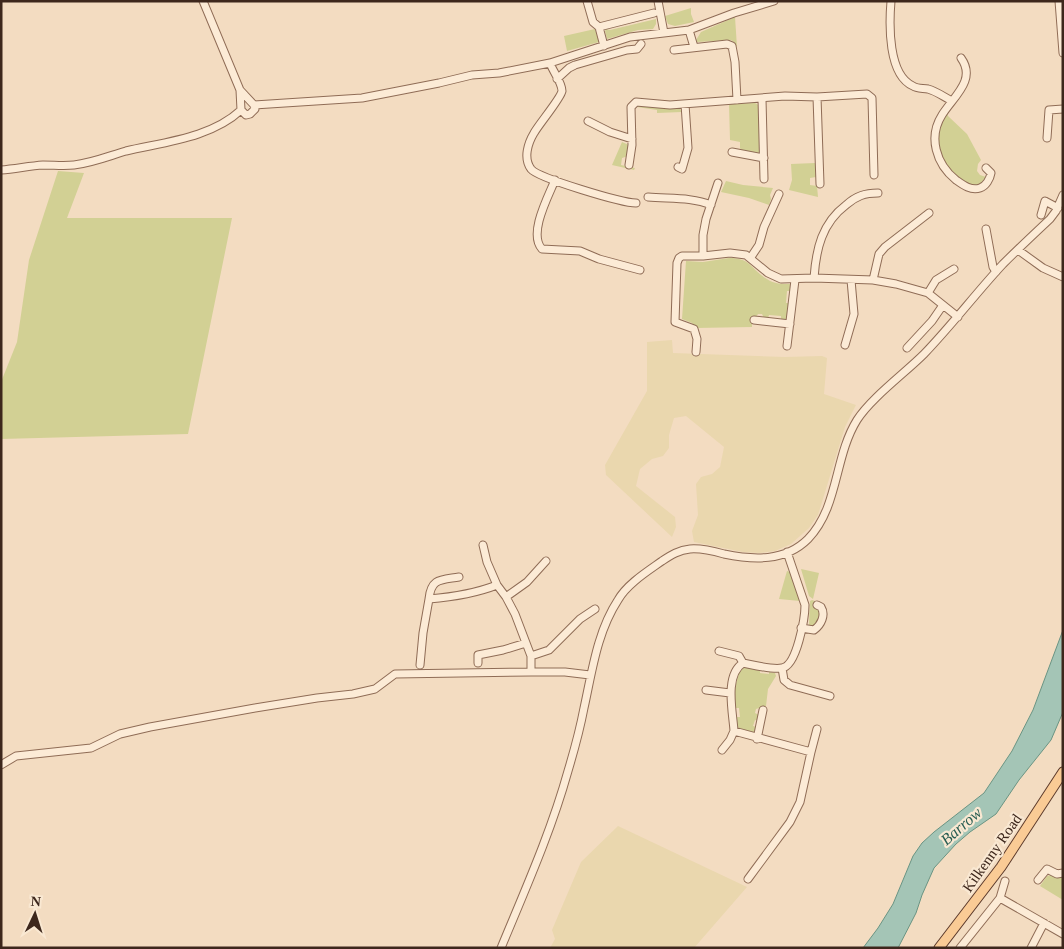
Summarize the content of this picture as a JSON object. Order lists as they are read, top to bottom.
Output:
{
  "streets": {
    "main road": ["Kilkenny Road"]
  },
  "water": ["Barrow"],
  "north": "top"
}
